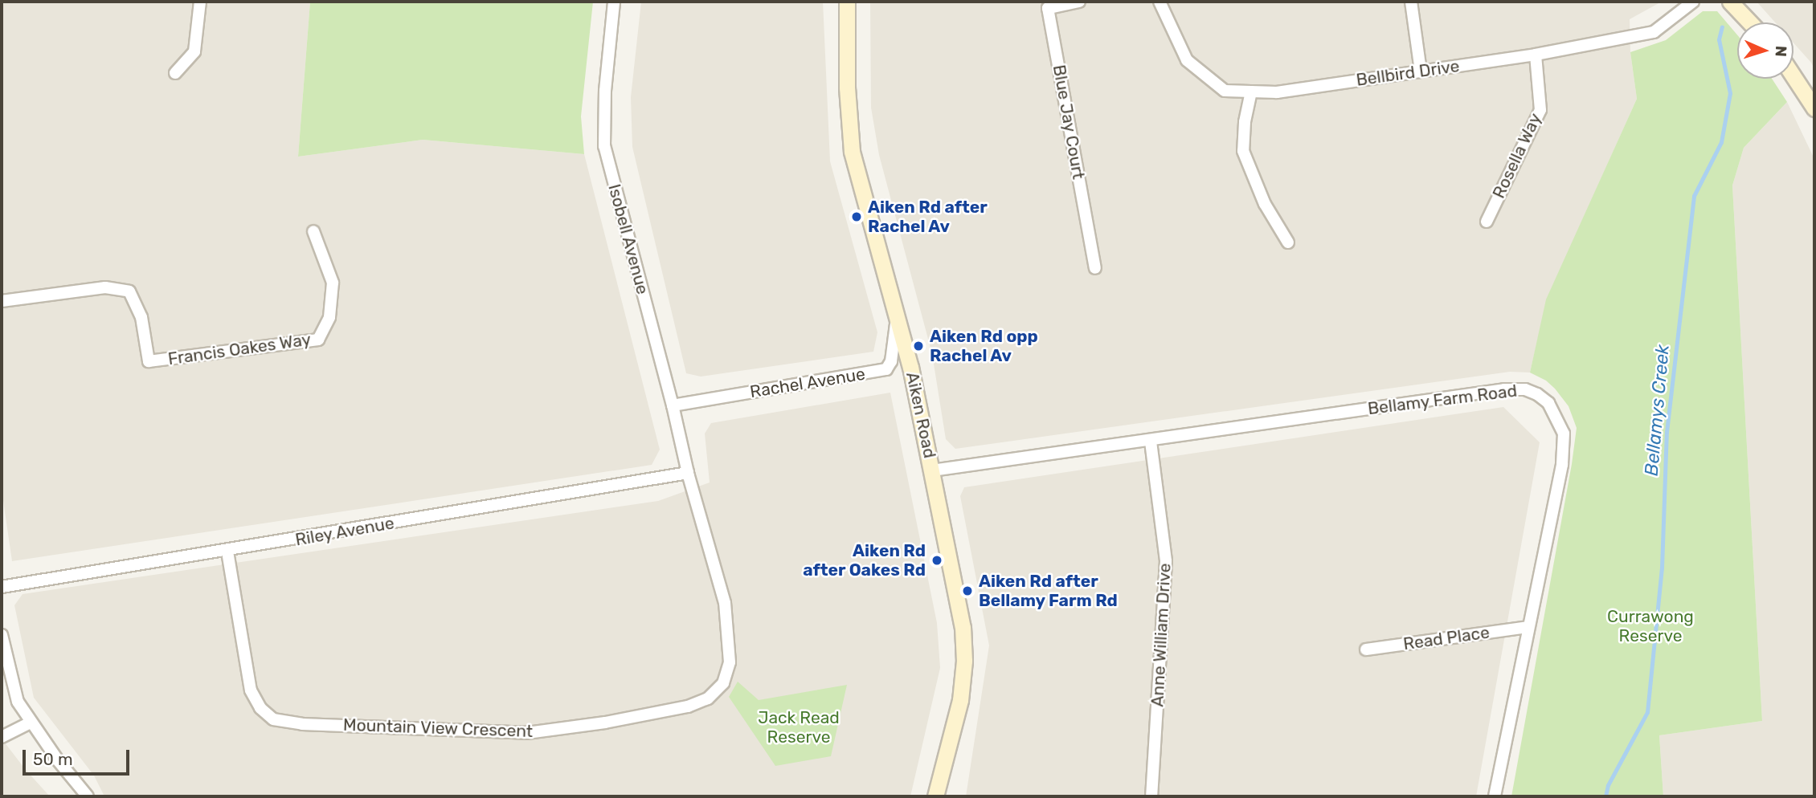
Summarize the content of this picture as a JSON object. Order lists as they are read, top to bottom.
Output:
{
  "streets": {
    "street": [
      "Bellbird Drive",
      "Blue Jay Court",
      "Rosella Way",
      "Isobell Avenue",
      "Francis Oakes Way",
      "Rachel Avenue",
      "Bellamy Farm Road",
      "Aiken Road",
      "Riley Avenue",
      "Anne William Drive",
      "Read Place",
      "Mountain View Crescent"
    ]
  },
  "crossings": [
    ["Bellbird Drive", "Rosella Way"],
    ["Isobell Avenue", "Rachel Avenue"],
    ["Isobell Avenue", "Riley Avenue"],
    ["Isobell Avenue", "Mountain View Crescent"],
    ["Rachel Avenue", "Aiken Road"],
    ["Bellamy Farm Road", "Aiken Road"],
    ["Bellamy Farm Road", "Anne William Drive"],
    ["Bellamy Farm Road", "Read Place"],
    ["Riley Avenue", "Mountain View Crescent"]
  ],
  "water": ["Bellamys Creek"],
  "parks": ["Currawong Reserve", "Jack Read Reserve"],
  "places": [
    "Aiken Rd after Rachel Av",
    "Aiken Rd opp Rachel Av",
    "Aiken Rd after Oakes Rd",
    "Aiken Rd after Bellamy Farm Rd"
  ],
  "scale_bar": "50 m",
  "north": "right"
}
